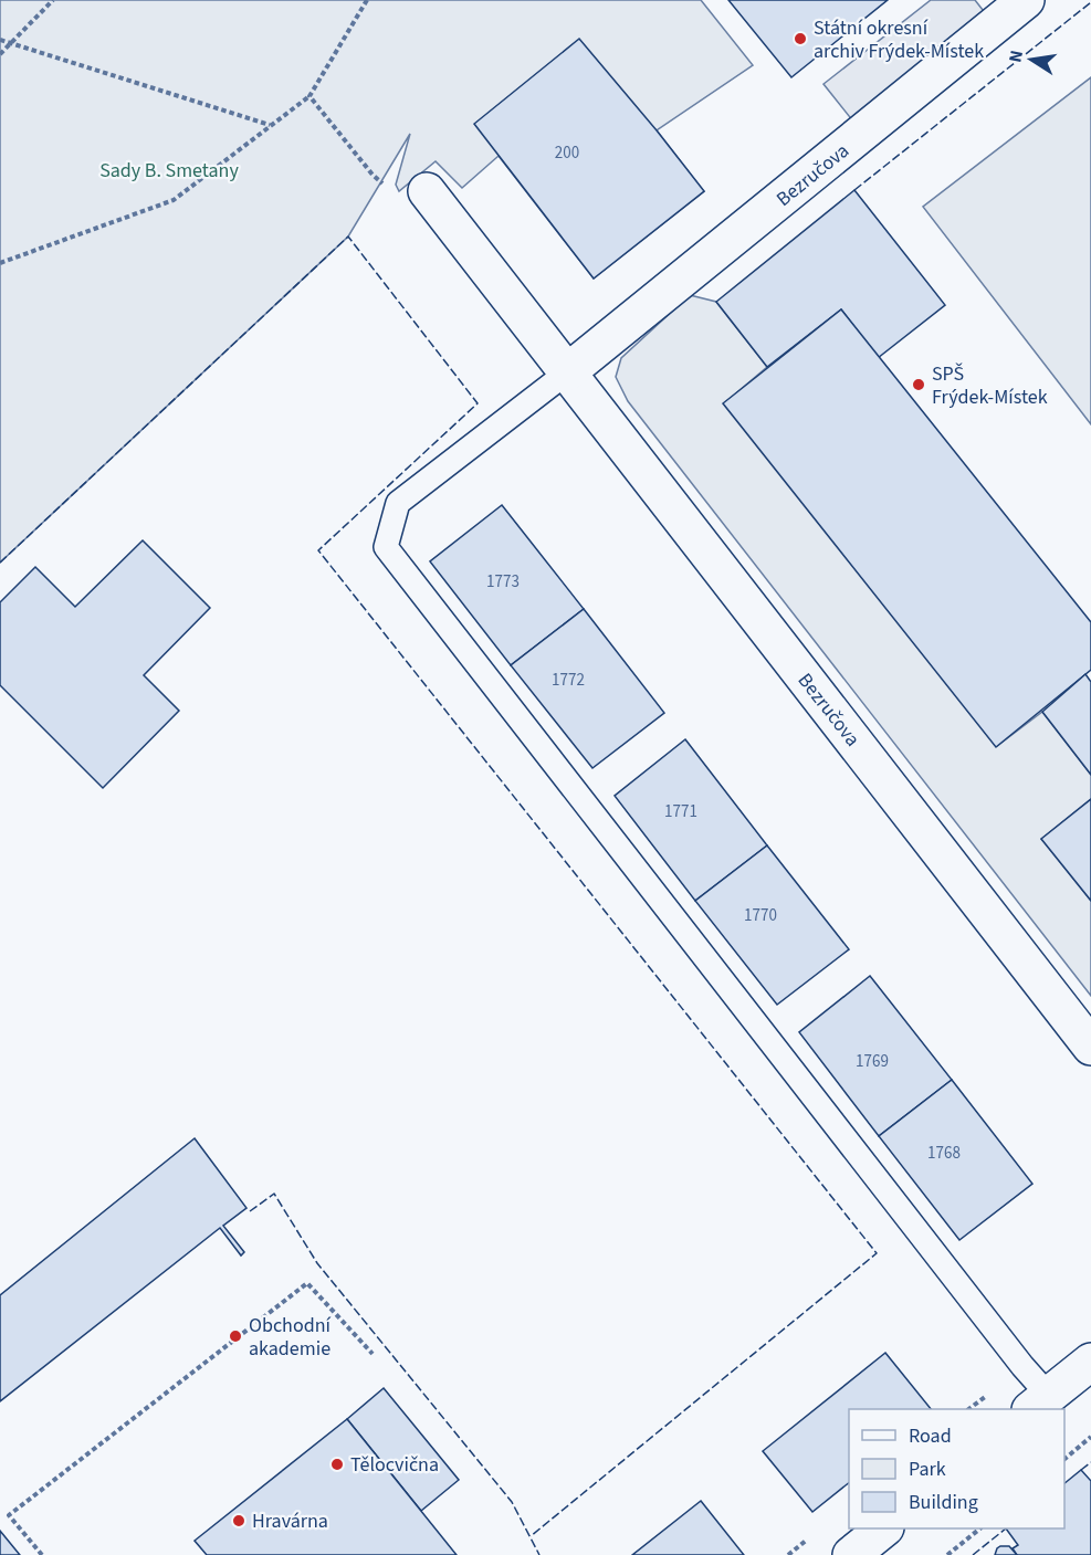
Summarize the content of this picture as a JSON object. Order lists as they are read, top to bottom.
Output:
{
  "streets": {
    "street": ["Bezručova"]
  },
  "parks": ["Sady B. Smetany"],
  "places": [
    "Státní okresní archiv Frýdek-Místek",
    "SPŠ Frýdek-Místek",
    "Obchodní akademie",
    "Tělocvična",
    "Hravárna"
  ],
  "house_numbers": [
    "200",
    "1773",
    "1772",
    "1771",
    "1770",
    "1769",
    "1768"
  ],
  "legend": ["Road", "Park", "Building"],
  "north": "left"
}
